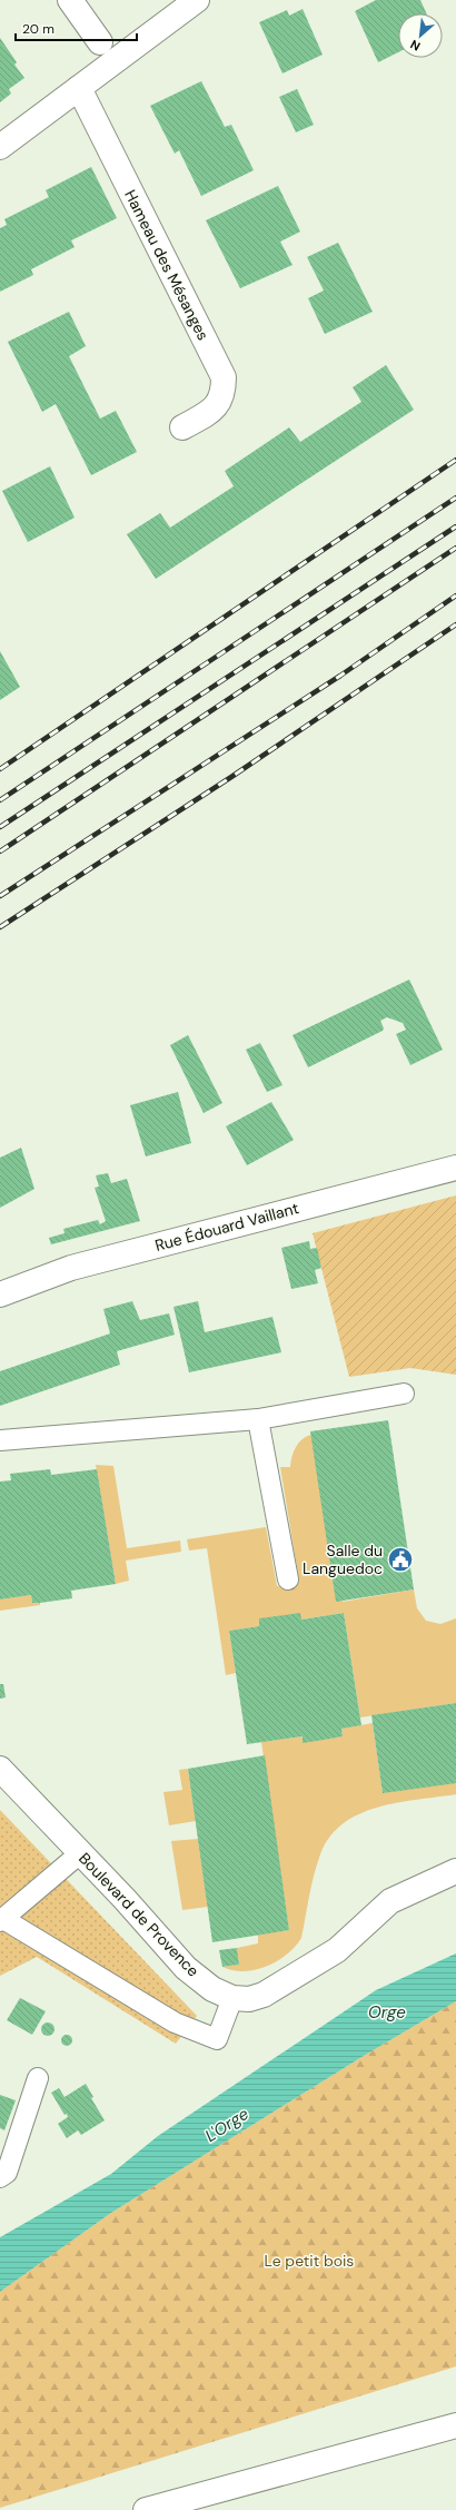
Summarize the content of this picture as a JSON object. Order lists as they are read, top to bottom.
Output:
{
  "streets": {
    "street": ["Hameau des Mésanges", "Rue Édouard Vaillant", "Boulevard de Provence"]
  },
  "water": ["Orge", "L'Orge"],
  "parks": ["Le petit bois"],
  "places": {
    "public building": ["Salle du Languedoc"]
  },
  "scale_bar": "20 m",
  "north": "bottom left"
}
